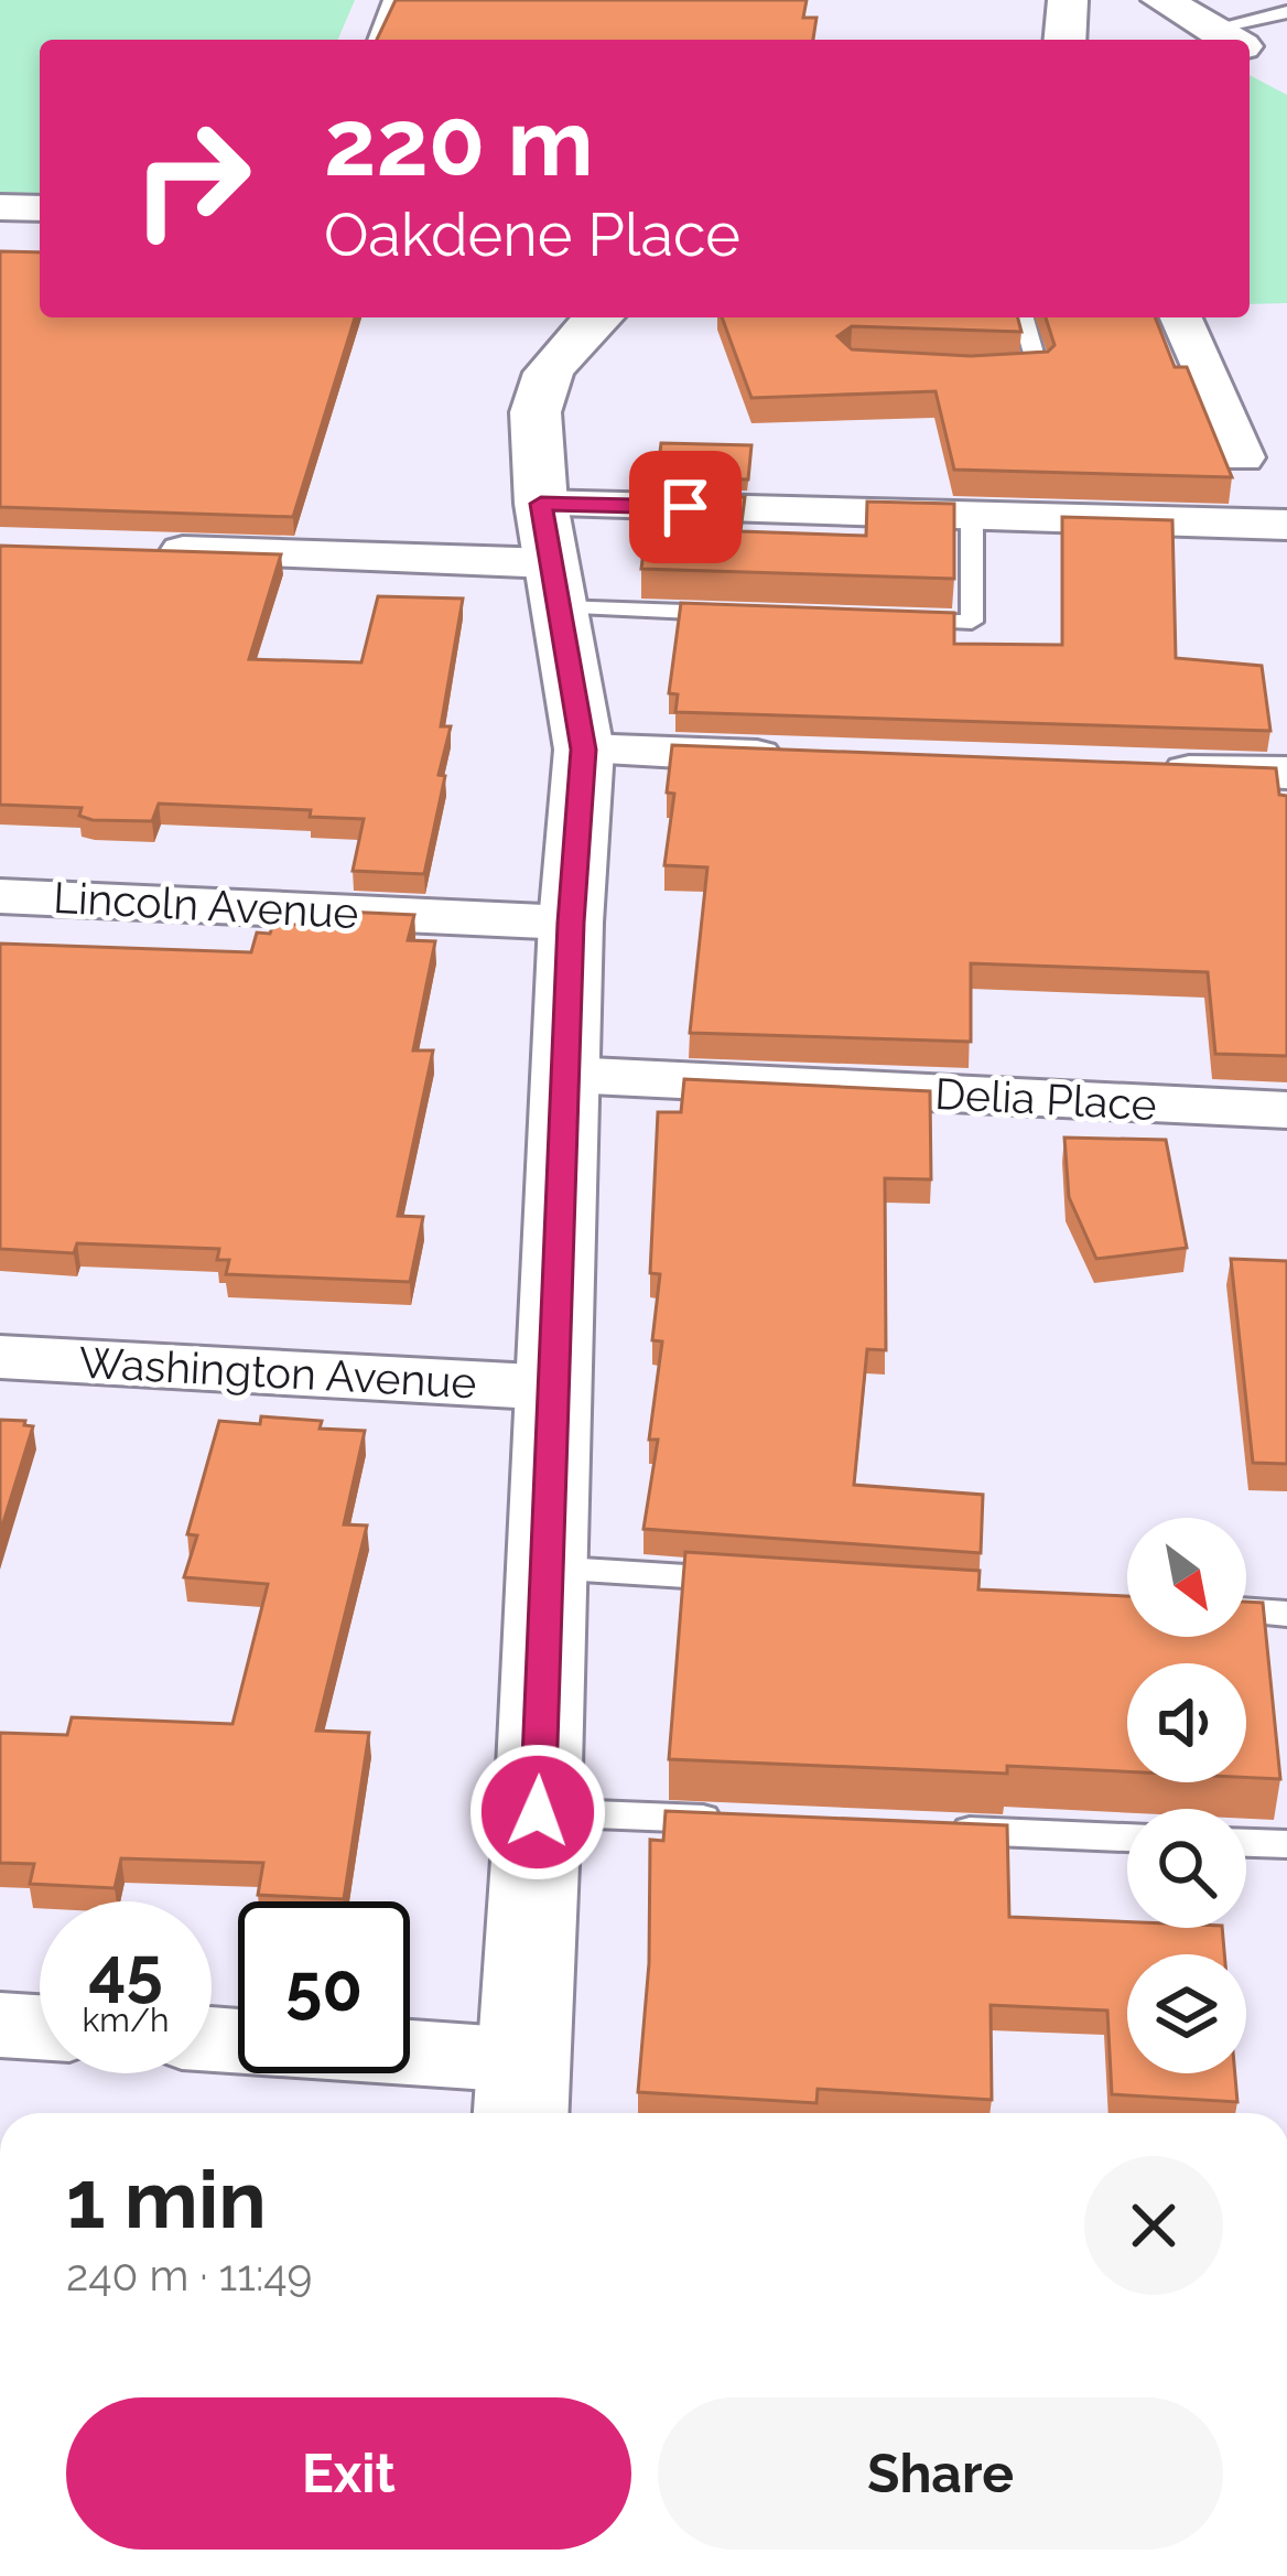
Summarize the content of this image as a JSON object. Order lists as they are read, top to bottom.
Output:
{
  "streets": {
    "street": ["Lincoln Avenue", "Delia Place", "Washington Avenue"]
  },
  "north": "bottom right",
  "page": {
    "turn": ["220 m", "Oakdene Place"],
    "speed": "45 km/h",
    "limit": "50",
    "heading": ["1 min", "240 m · 11:49"],
    "buttons": ["Exit", "Share"]
  }
}
